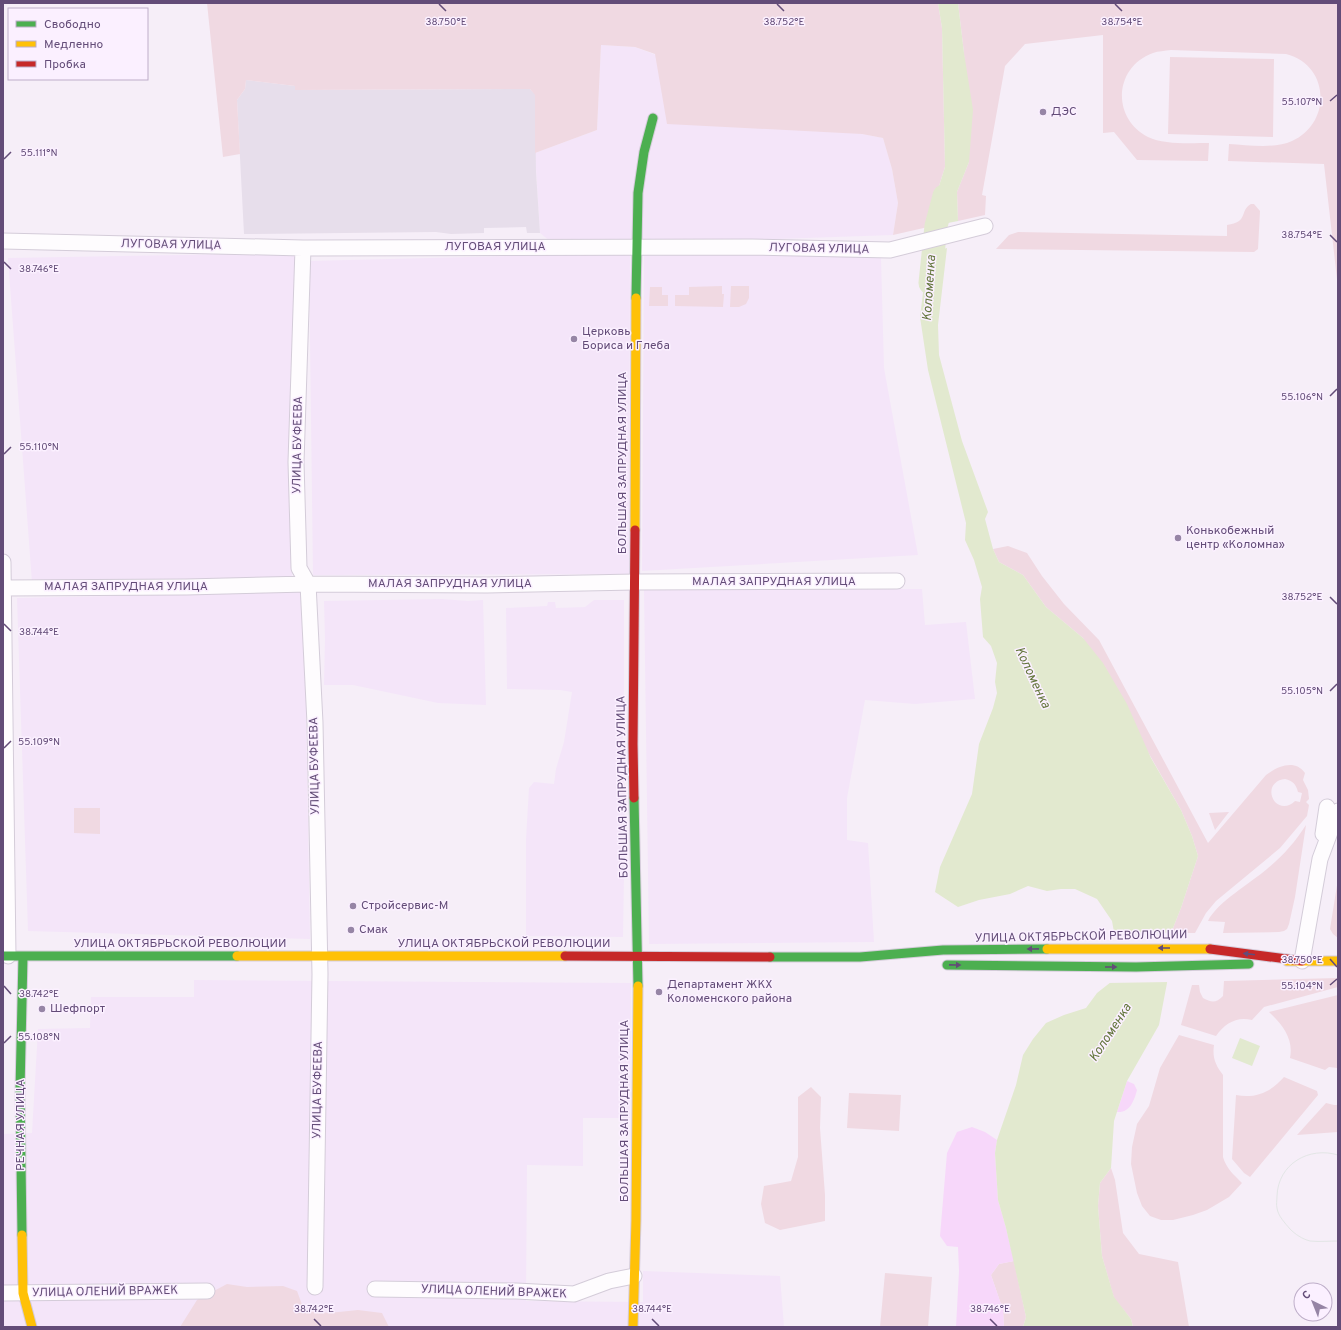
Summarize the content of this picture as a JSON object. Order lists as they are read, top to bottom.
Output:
{
  "streets": {
    "main road": ["БОЛЬШАЯ ЗАПРУДНАЯ УЛИЦА", "УЛИЦА ОКТЯБРЬСКОЙ РЕВОЛЮЦИИ", "РЕЧНАЯ УЛИЦА"],
    "street": [
      "ЛУГОВАЯ УЛИЦА",
      "УЛИЦА БУФЕЕВА",
      "МАЛАЯ ЗАПРУДНАЯ УЛИЦА",
      "УЛИЦА ОЛЕНИЙ ВРАЖЕК"
    ]
  },
  "crossings": [
    ["ЛУГОВАЯ УЛИЦА", "УЛИЦА БУФЕЕВА"],
    ["ЛУГОВАЯ УЛИЦА", "БОЛЬШАЯ ЗАПРУДНАЯ УЛИЦА"],
    ["УЛИЦА БУФЕЕВА", "МАЛАЯ ЗАПРУДНАЯ УЛИЦА"],
    ["УЛИЦА БУФЕЕВА", "УЛИЦА ОКТЯБРЬСКОЙ РЕВОЛЮЦИИ"],
    ["БОЛЬШАЯ ЗАПРУДНАЯ УЛИЦА", "МАЛАЯ ЗАПРУДНАЯ УЛИЦА"],
    ["БОЛЬШАЯ ЗАПРУДНАЯ УЛИЦА", "УЛИЦА ОКТЯБРЬСКОЙ РЕВОЛЮЦИИ"],
    ["БОЛЬШАЯ ЗАПРУДНАЯ УЛИЦА", "УЛИЦА ОЛЕНИЙ ВРАЖЕК"],
    ["УЛИЦА ОКТЯБРЬСКОЙ РЕВОЛЮЦИИ", "РЕЧНАЯ УЛИЦА"],
    ["РЕЧНАЯ УЛИЦА", "УЛИЦА ОЛЕНИЙ ВРАЖЕК"]
  ],
  "water": ["Коломенка"],
  "places": [
    "ДЭС",
    "Церковь Бориса и Глеба",
    "Конькобежный центр «Коломна»",
    "Стройсервис-М",
    "Смак",
    "Департамент ЖКХ Коломенского района",
    "Шефпорт"
  ],
  "legend": ["Свободно", "Медленно", "Пробка"],
  "north": "top left",
  "coordinates": [
    "38.750°E",
    "38.752°E",
    "38.754°E",
    "55.107°N",
    "55.111°N",
    "38.746°E",
    "55.106°N",
    "55.110°N",
    "38.744°E",
    "55.105°N",
    "55.109°N",
    "55.104°N",
    "38.742°E",
    "55.108°N"
  ]
}
